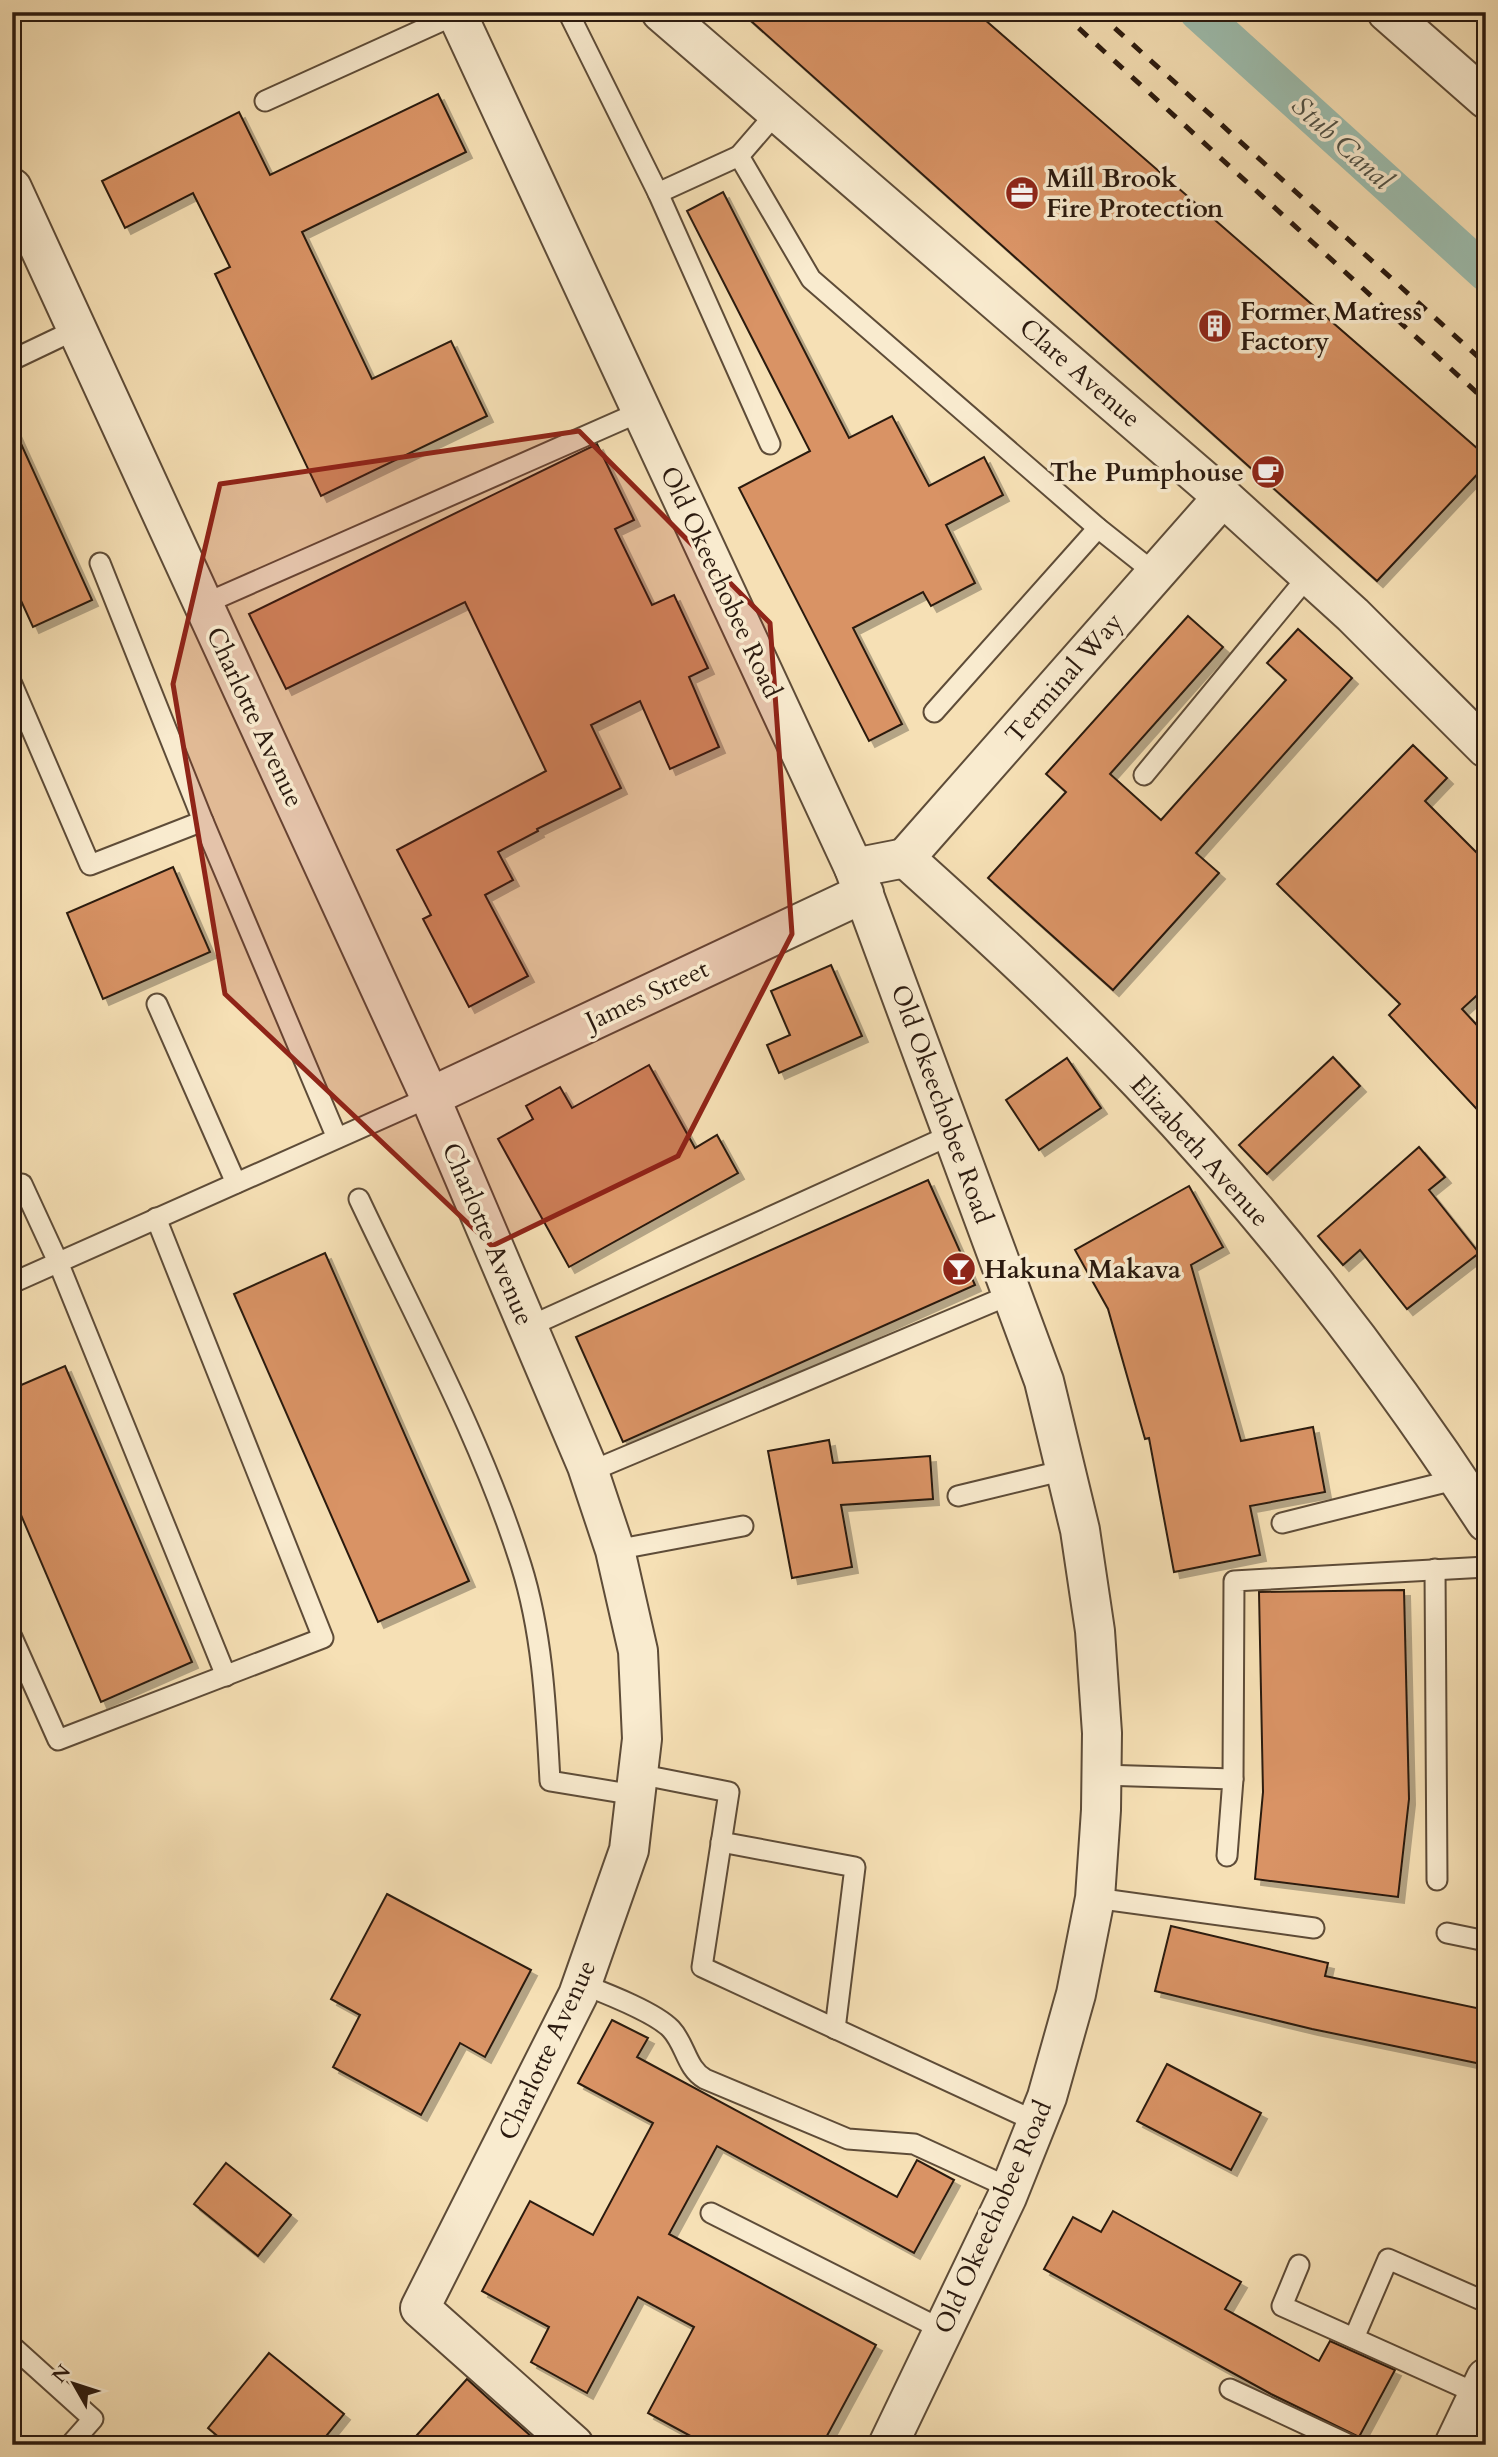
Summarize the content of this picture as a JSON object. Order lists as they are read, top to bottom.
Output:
{
  "streets": {
    "street": [
      "Clare Avenue",
      "Old Okeechobee Road",
      "Terminal Way",
      "Charlotte Avenue",
      "James Street",
      "Elizabeth Avenue"
    ]
  },
  "crossings": [
    ["Clare Avenue", "Terminal Way"],
    ["Old Okeechobee Road", "James Street"],
    ["Terminal Way", "Elizabeth Avenue"],
    ["Charlotte Avenue", "James Street"]
  ],
  "water": ["Stub Canal"],
  "places": {
    "office": ["Mill Brook Fire Protection"],
    "building": ["Former Matress Factory"],
    "cafe": ["The Pumphouse"],
    "bar": ["Hakuna Makava"]
  },
  "north": "top left"
}
